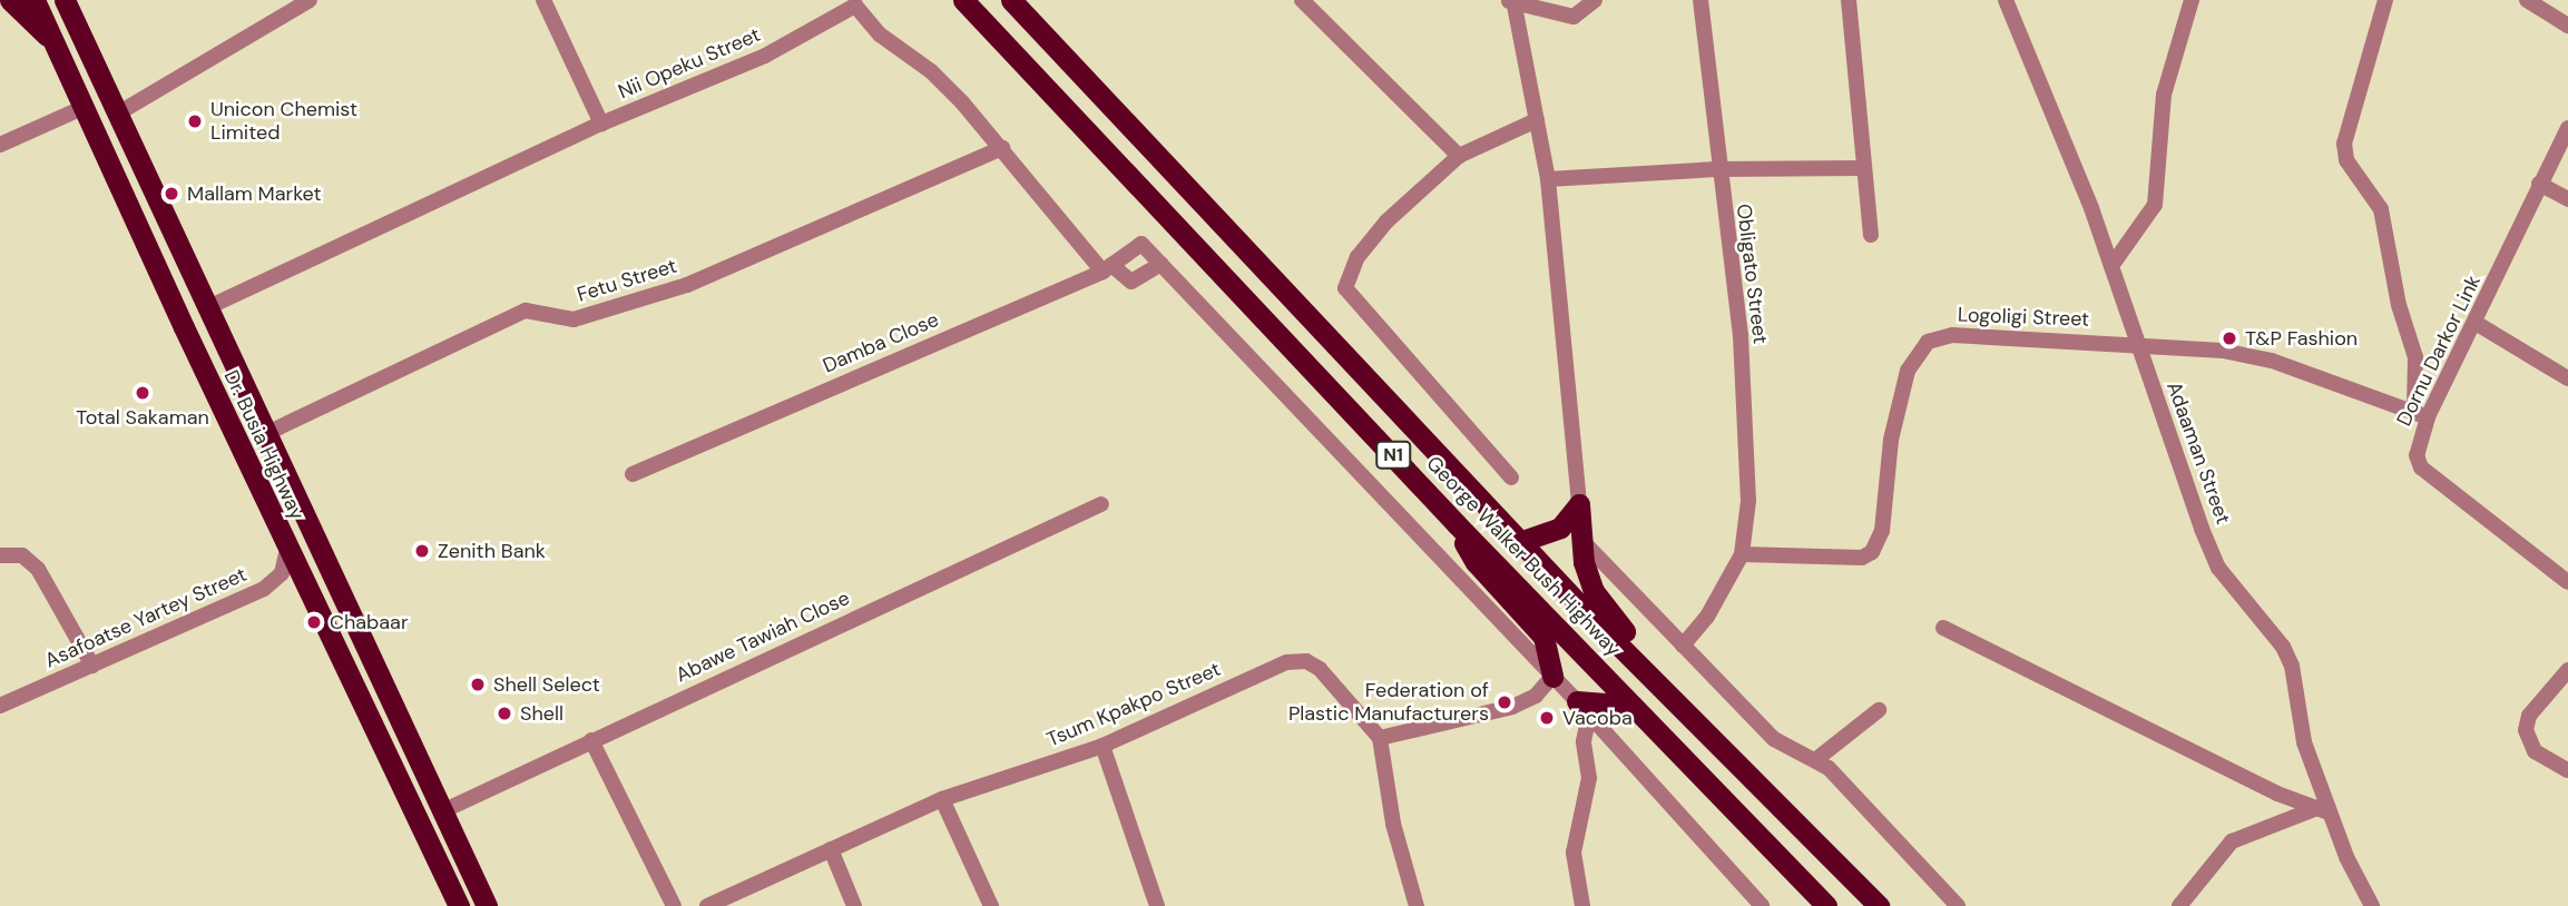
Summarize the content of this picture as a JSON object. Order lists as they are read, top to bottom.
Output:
{
  "streets": {
    "highway": ["Dr. Busia Highway", "N1", "George Walker Bush Highway"],
    "street": [
      "Nii Opeku Street",
      "Obligato Street",
      "Fetu Street",
      "Logoligi Street",
      "Damba Close",
      "Dornu Darkor Link",
      "Adaaman Street",
      "Asafoatse Yartey Street",
      "Abawe Tawiah Close",
      "Tsum Kpakpo Street"
    ]
  },
  "crossings": [
    ["Nii Opeku Street", "Fetu Street"],
    ["Nii Opeku Street", "Damba Close"],
    ["Nii Opeku Street", "Dr. Busia Highway"],
    ["Obligato Street", "Logoligi Street"],
    ["Fetu Street", "Dr. Busia Highway"],
    ["Logoligi Street", "Dornu Darkor Link"],
    ["Logoligi Street", "Adaaman Street"],
    ["Dr. Busia Highway", "Asafoatse Yartey Street"],
    ["Dr. Busia Highway", "Abawe Tawiah Close"]
  ],
  "places": [
    "Unicon Chemist Limited",
    "Mallam Market",
    "T&P Fashion",
    "Total Sakaman",
    "Zenith Bank",
    "Chabaar",
    "Shell Select",
    "Federation of Plastic Manufacturers",
    "Shell",
    "Vacoba"
  ]
}
